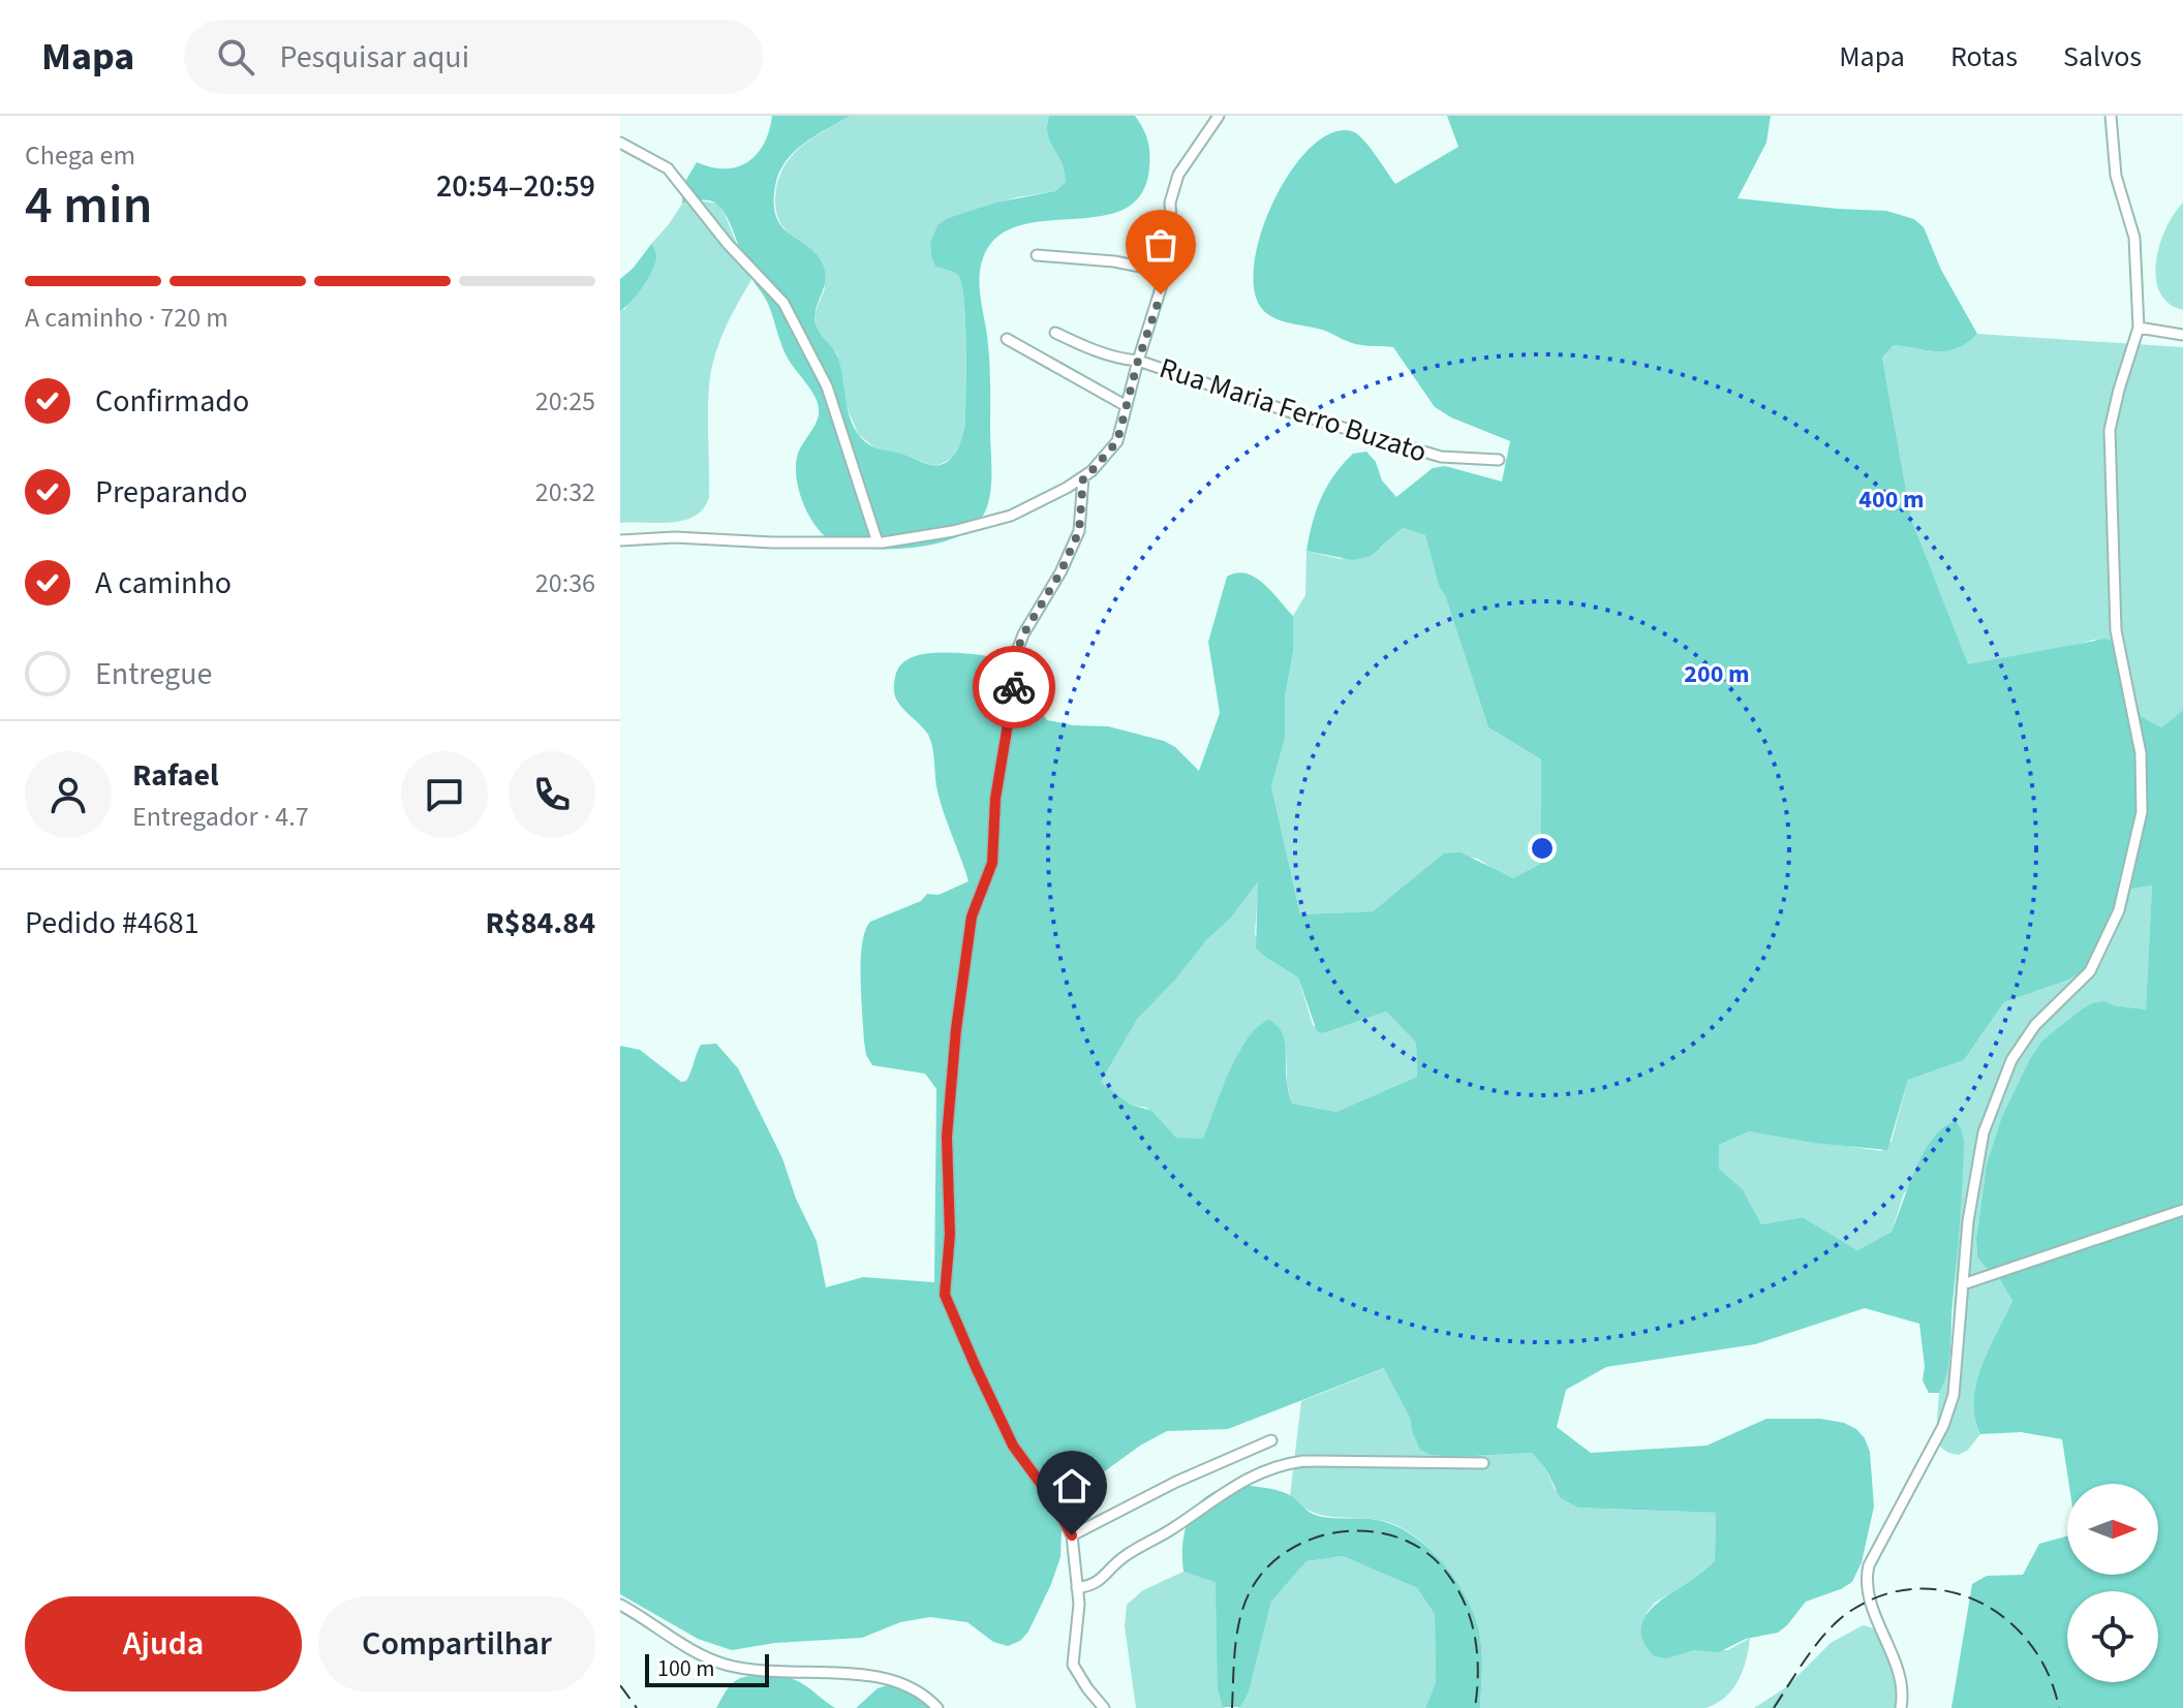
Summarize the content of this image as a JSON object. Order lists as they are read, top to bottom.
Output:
{
  "streets": {
    "street": ["Rua Maria Ferro Buzato"]
  },
  "scale_bar": "100 m",
  "north": "right",
  "page": {
    "header": "Mapa",
    "search": "Pesquisar aqui",
    "nav": ["Mapa", "Rotas", "Salvos"],
    "heading": ["4 min", "Chega em", "20:54–20:59"],
    "panel": [
      "Rafael",
      "Entregador · 4.7",
      "Pedido #4681",
      "R$84.84"
    ],
    "bar": "A caminho · 720 m",
    "list": [
      ["Confirmado", "20:25"],
      ["Preparando", "20:32"],
      ["A caminho", "20:36"],
      "Entregue"
    ],
    "buttons": ["Ajuda", "Compartilhar"],
    "scale": "100 m"
  },
  "rings": ["400 m", "200 m"]
}
